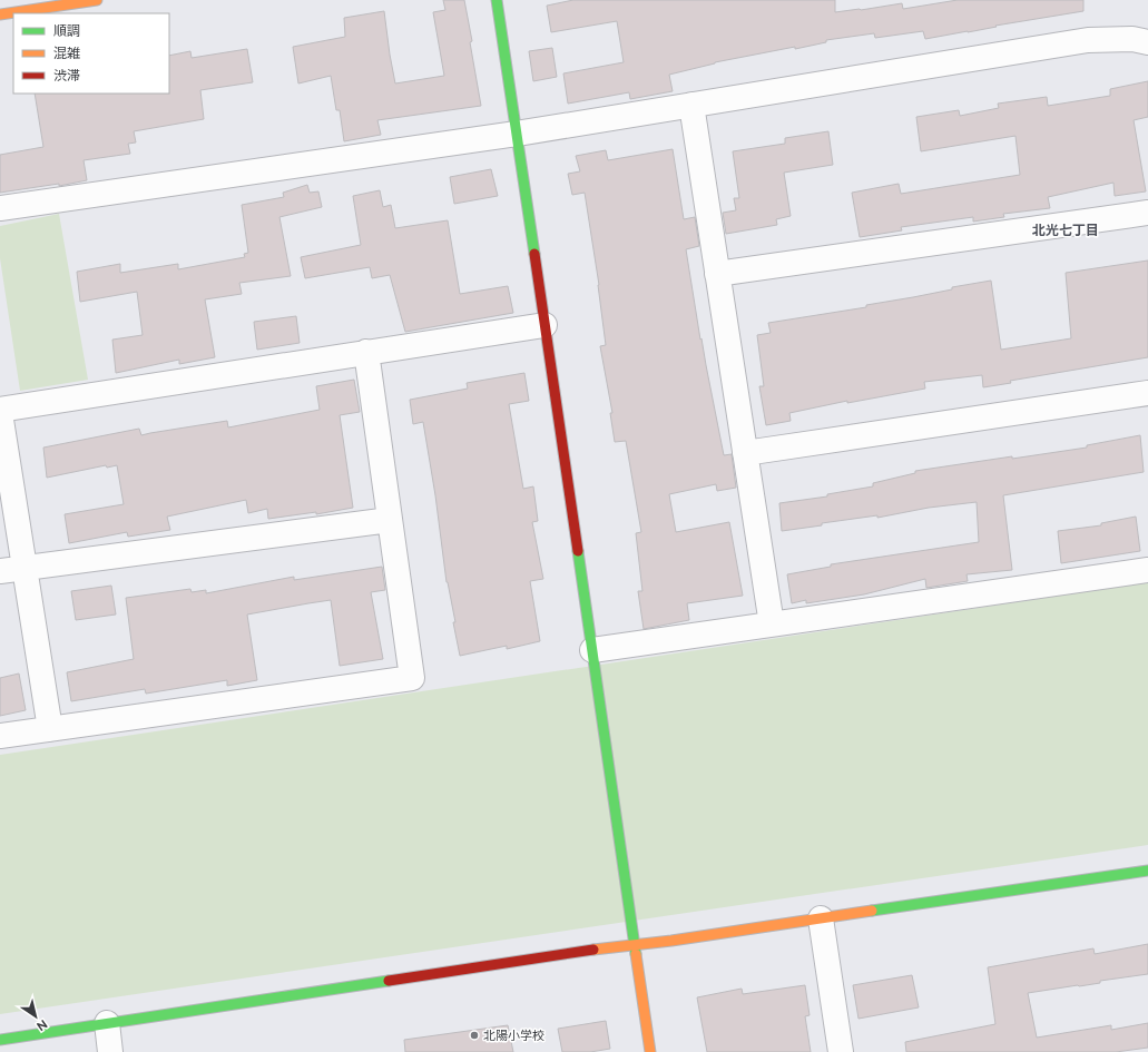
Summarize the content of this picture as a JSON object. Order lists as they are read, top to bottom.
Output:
{
  "districts": ["北光七丁目"],
  "places": ["北陽小学校"],
  "legend": ["順調", "混雑", "渋滞"],
  "north": "bottom right"
}
